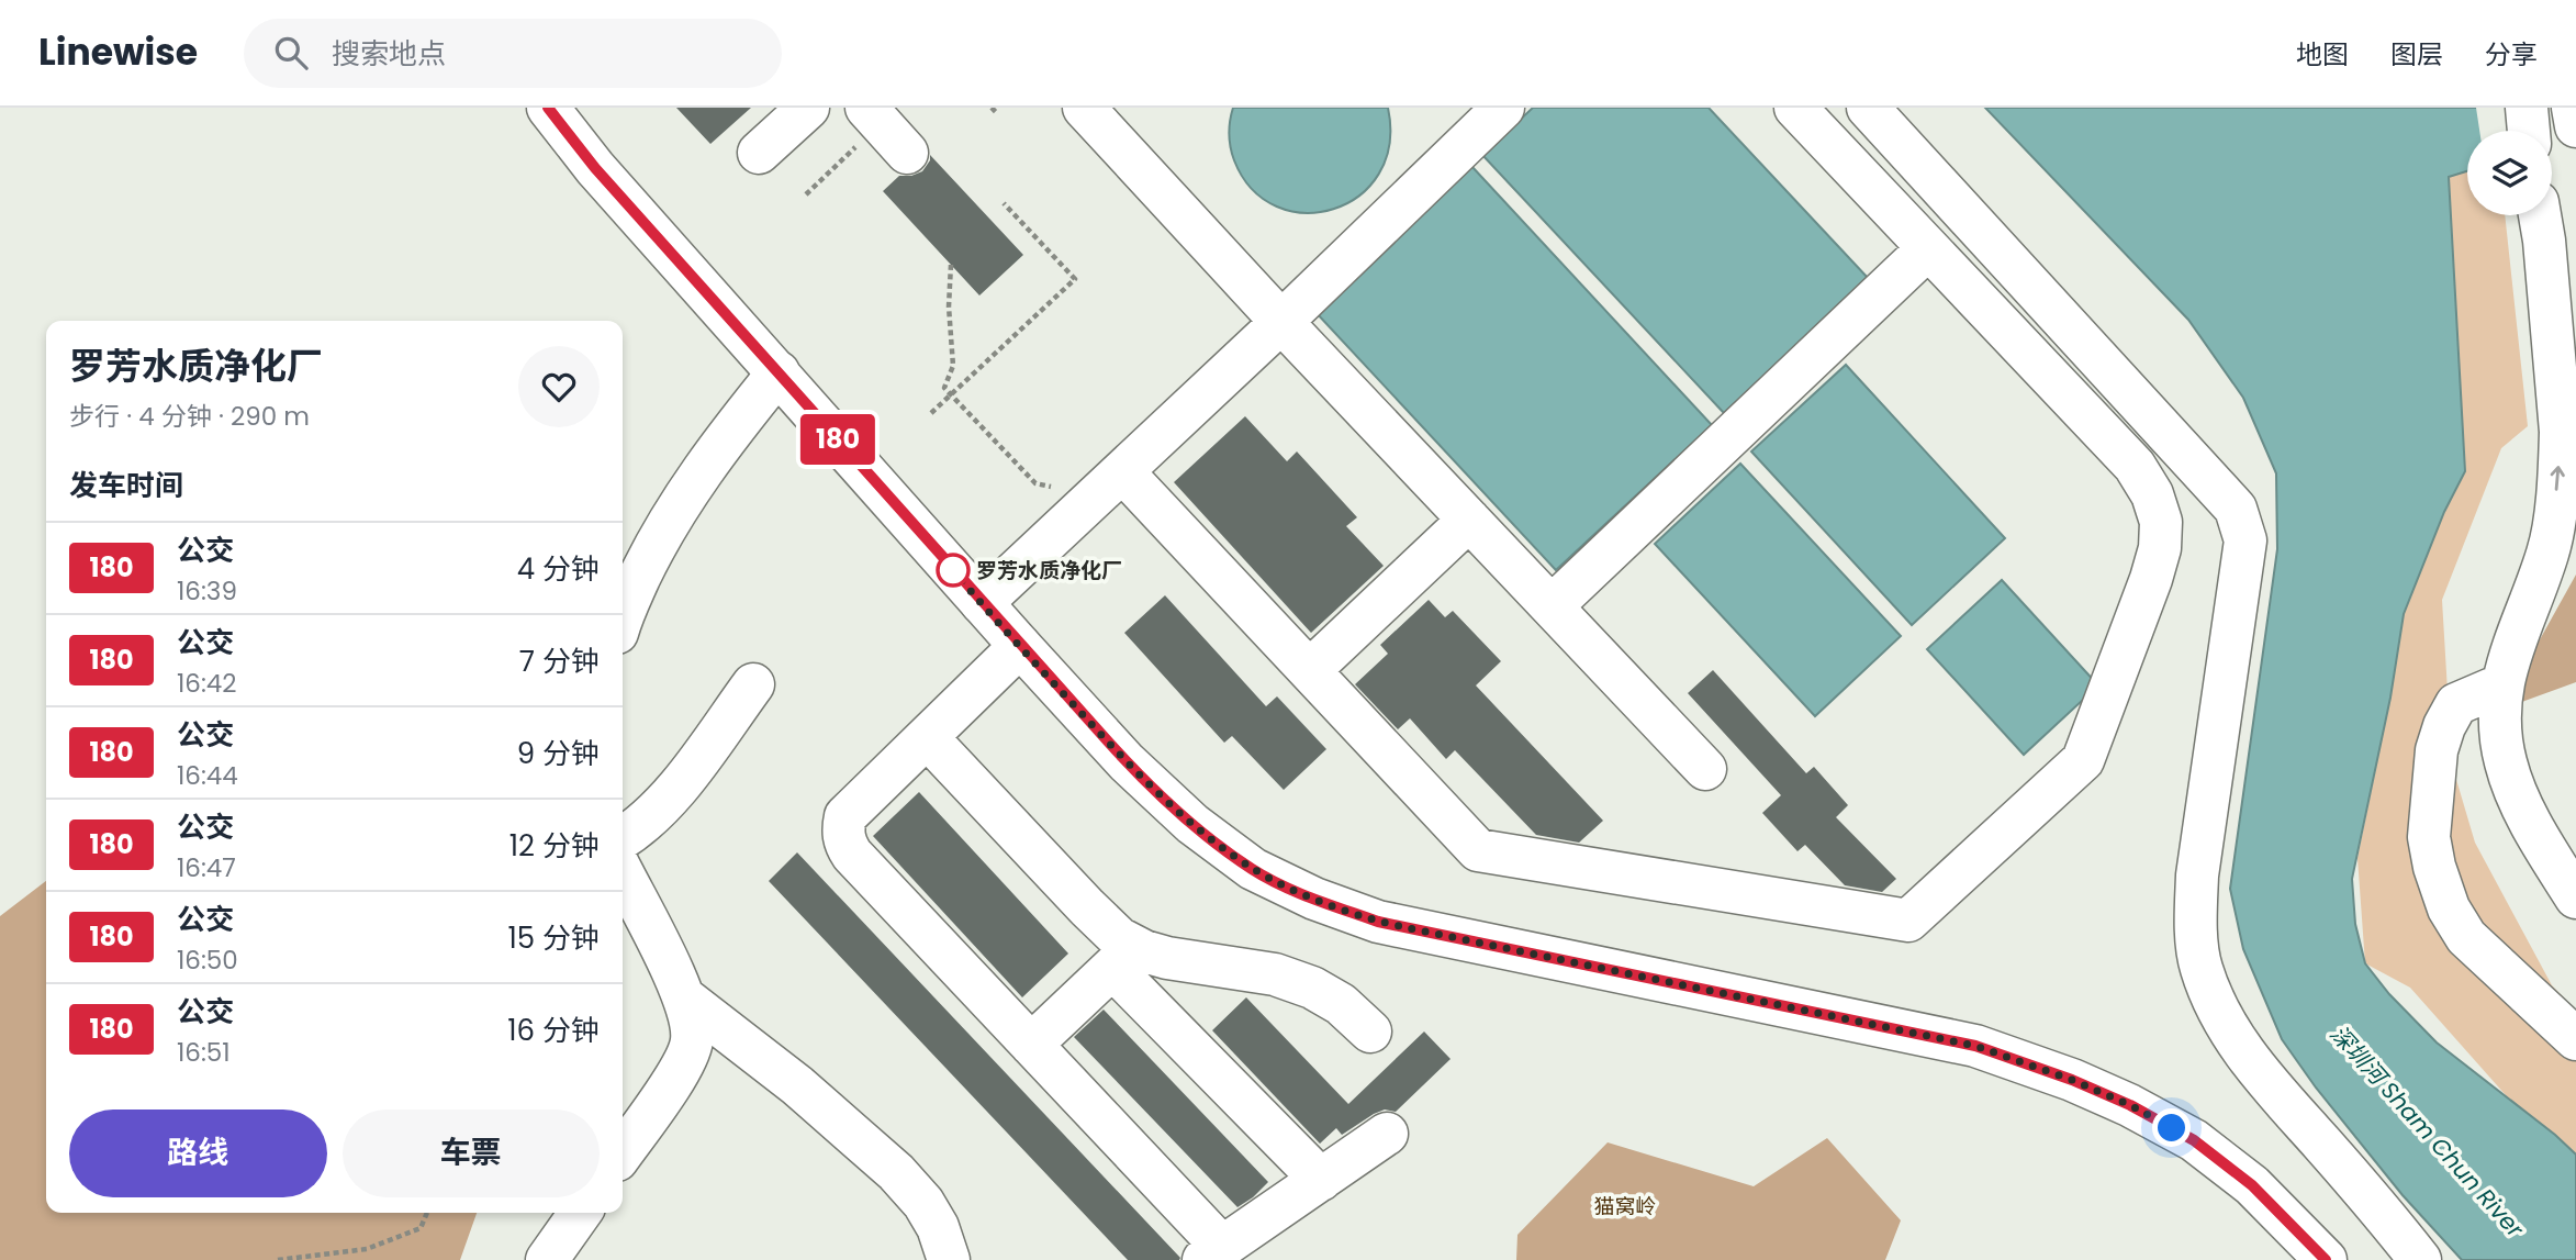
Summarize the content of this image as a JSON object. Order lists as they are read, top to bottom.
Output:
{
  "water": ["深圳河 Sham Chun River"],
  "parks": ["猫窝岭"],
  "places": ["罗芳水质净化厂"],
  "lines": ["bus line 180"],
  "page": {
    "header": "Linewise",
    "search": "搜索地点",
    "nav": ["地图", "图层", "分享"],
    "on_map": "180",
    "heading": [
      ["罗芳水质净化厂", "步行 · 4 分钟 · 290 m"],
      "发车时间"
    ],
    "list": [
      {
        "mark": "180",
        "name": "公交",
        "note": "16:39",
        "value": "4 分钟"
      },
      {
        "mark": "180",
        "name": "公交",
        "note": "16:42",
        "value": "7 分钟"
      },
      {
        "mark": "180",
        "name": "公交",
        "note": "16:44",
        "value": "9 分钟"
      },
      {
        "mark": "180",
        "name": "公交",
        "note": "16:47",
        "value": "12 分钟"
      },
      {
        "mark": "180",
        "name": "公交",
        "note": "16:50",
        "value": "15 分钟"
      },
      {
        "mark": "180",
        "name": "公交",
        "note": "16:51",
        "value": "16 分钟"
      }
    ],
    "buttons": ["路线", "车票"]
  }
}
